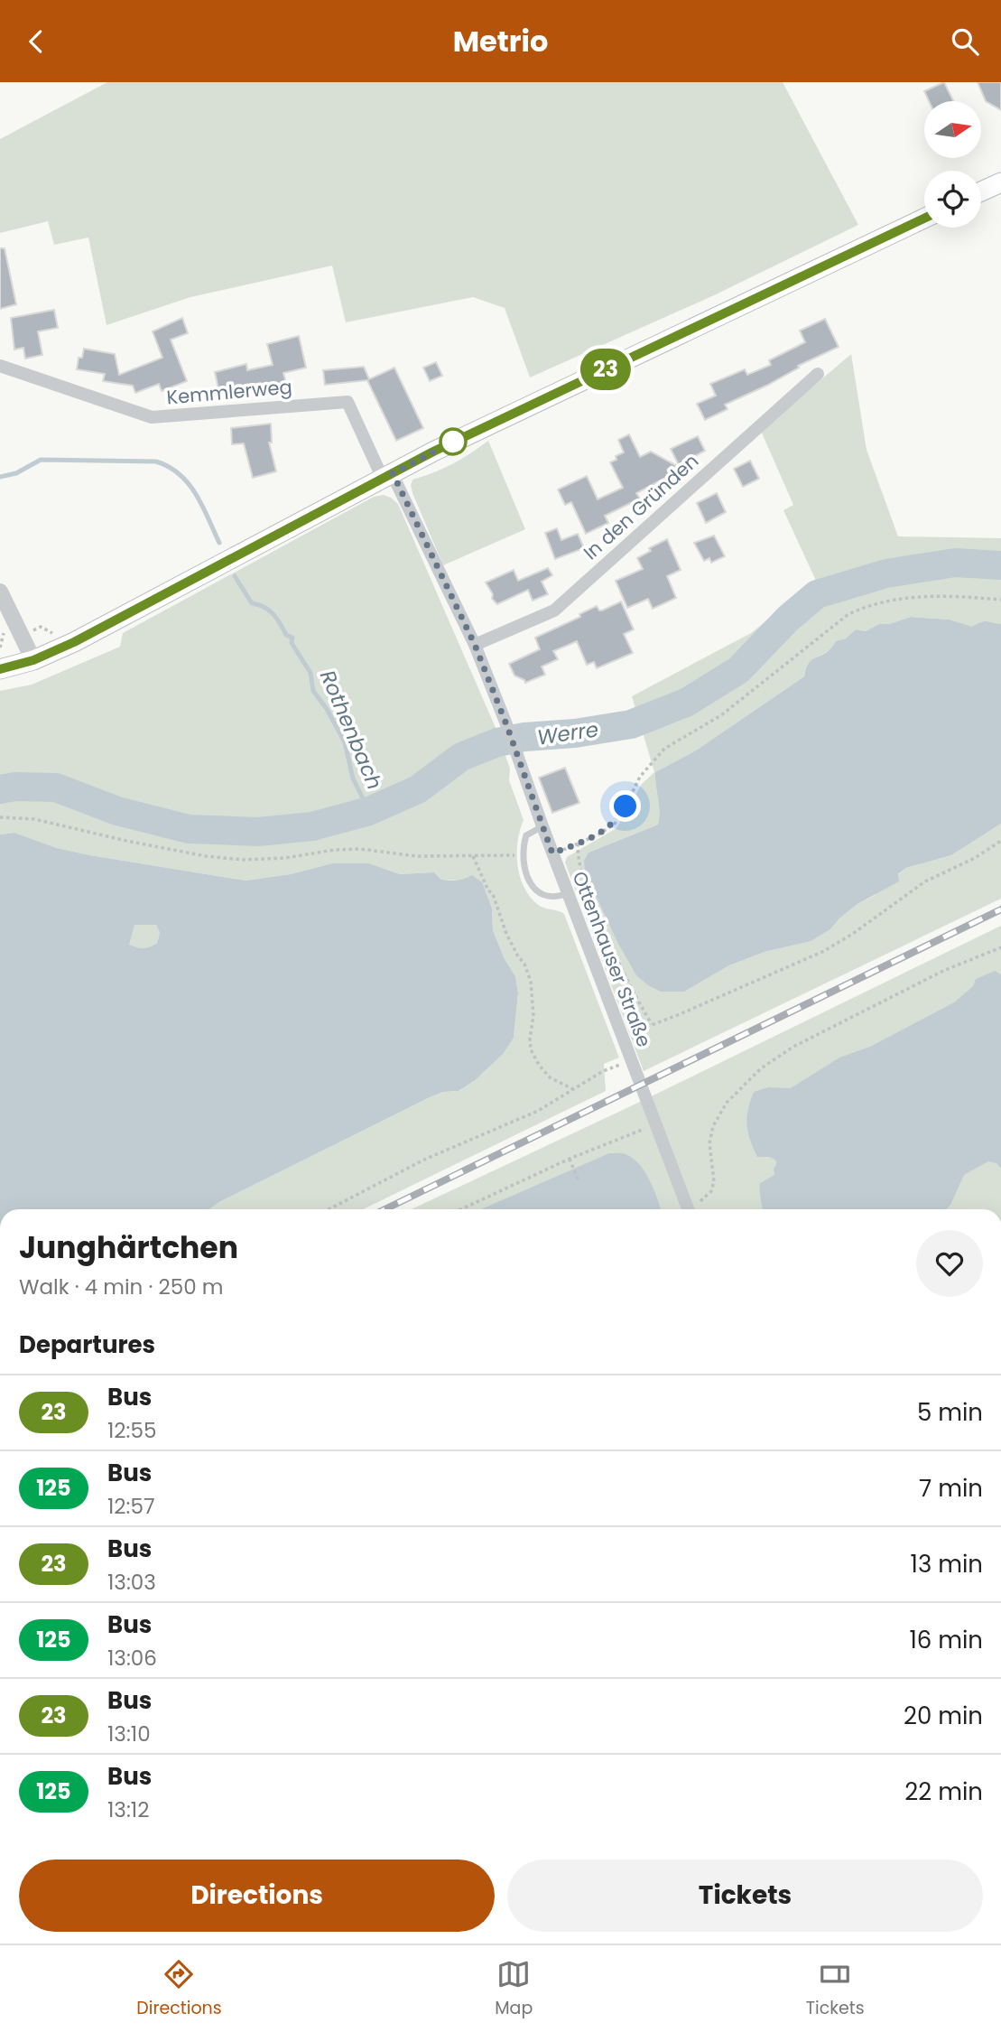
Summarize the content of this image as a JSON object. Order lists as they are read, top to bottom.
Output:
{
  "streets": {
    "street": ["Kemmlerweg", "In den Gründen", "Ottenhauser Straße"]
  },
  "crossings": [
    ["Kemmlerweg", "Ottenhauser Straße"],
    ["In den Gründen", "Ottenhauser Straße"]
  ],
  "water": ["Rothenbach", "Werre"],
  "lines": ["bus line 23"],
  "north": "right",
  "page": {
    "header": "Metrio",
    "on_map": "23",
    "heading": [
      ["Junghärtchen", "Walk · 4 min · 250 m"],
      "Departures"
    ],
    "list": [
      {
        "mark": "23",
        "name": "Bus",
        "note": "12:55",
        "value": "5 min"
      },
      {
        "mark": "125",
        "name": "Bus",
        "note": "12:57",
        "value": "7 min"
      },
      {
        "mark": "23",
        "name": "Bus",
        "note": "13:03",
        "value": "13 min"
      },
      {
        "mark": "125",
        "name": "Bus",
        "note": "13:06",
        "value": "16 min"
      },
      {
        "mark": "23",
        "name": "Bus",
        "note": "13:10",
        "value": "20 min"
      },
      {
        "mark": "125",
        "name": "Bus",
        "note": "13:12",
        "value": "22 min"
      }
    ],
    "buttons": ["Directions", "Tickets"],
    "tabs": ["Directions", "Map", "Tickets"]
  }
}
